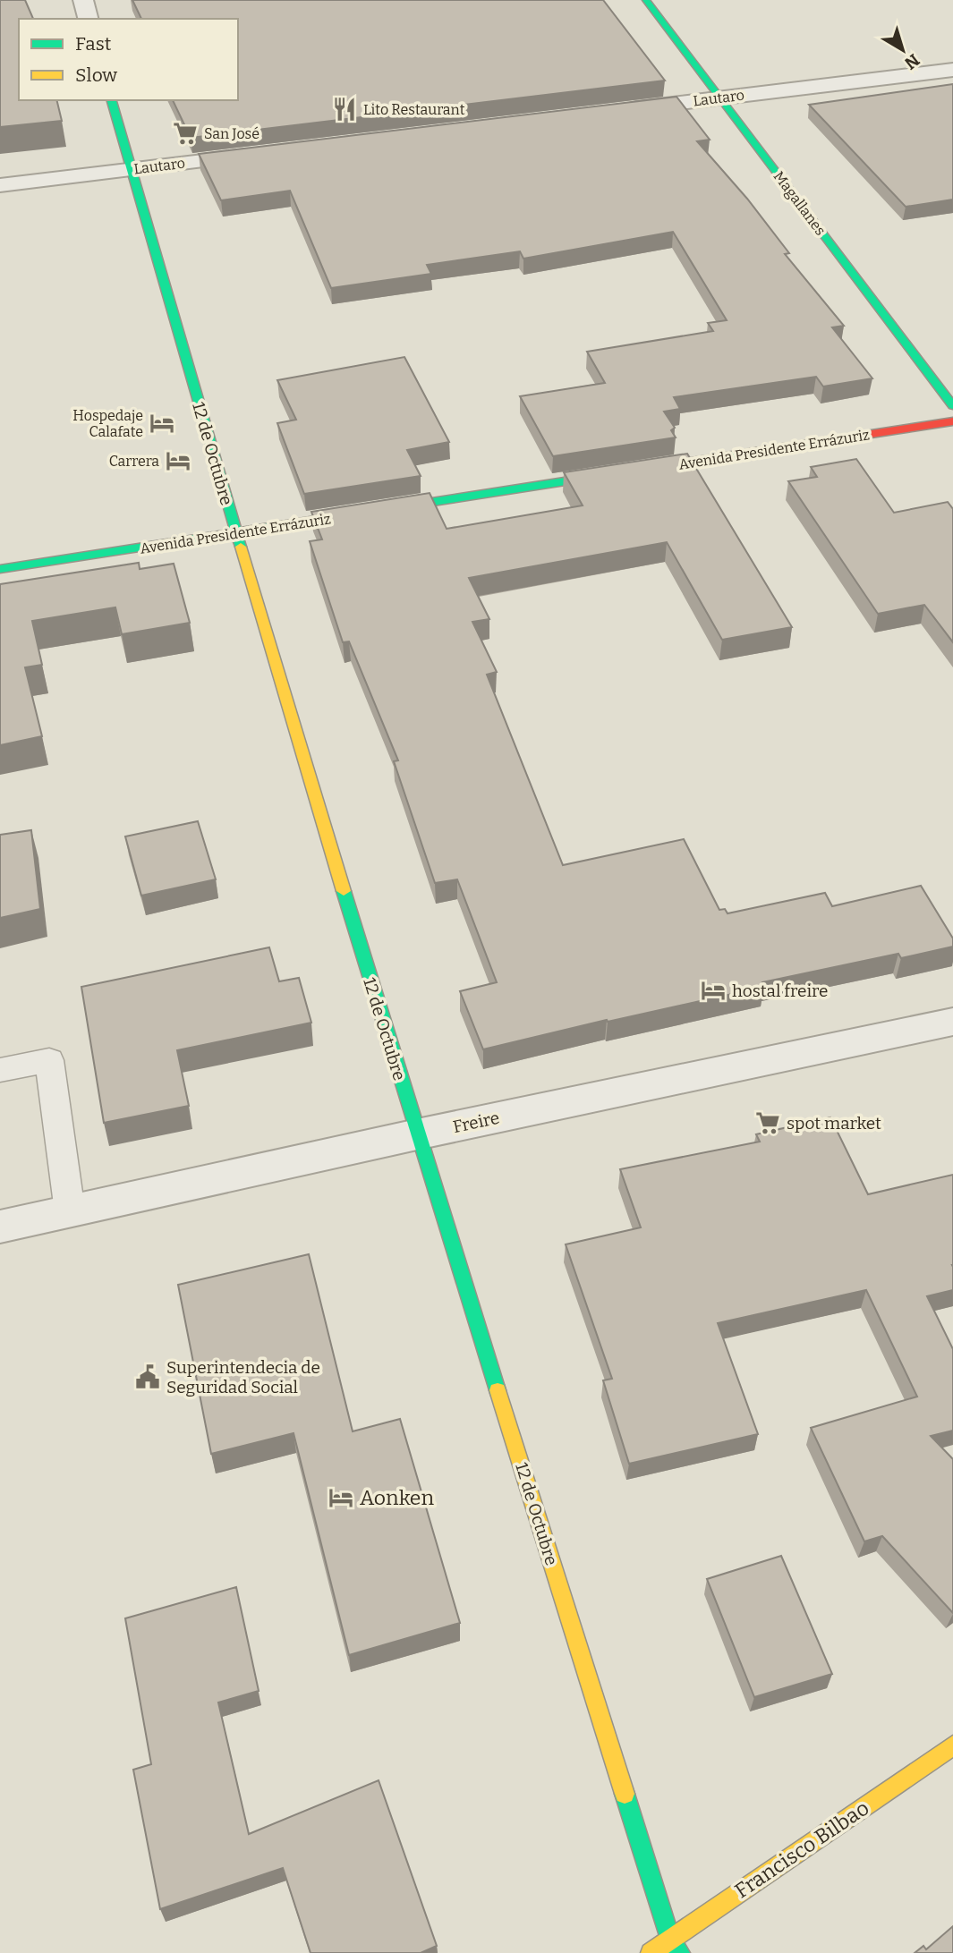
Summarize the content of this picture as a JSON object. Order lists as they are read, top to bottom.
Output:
{
  "streets": {
    "street": [
      "Lautaro",
      "Magallanes",
      "Avenida Presidente Errázuriz",
      "12 de Octubre",
      "Freire",
      "Francisco Bilbao"
    ]
  },
  "crossings": [
    ["Lautaro", "Magallanes"],
    ["Lautaro", "12 de Octubre"],
    ["Avenida Presidente Errázuriz", "12 de Octubre"],
    ["12 de Octubre", "Freire"],
    ["12 de Octubre", "Francisco Bilbao"]
  ],
  "places": {
    "restaurant": ["Lito Restaurant"],
    "supermarket": ["San José", "spot market"],
    "hotel": [
      "Hospedaje Calafate",
      "Carrera",
      "hostal freire",
      "Aonken"
    ],
    "public building": ["Superintendecia de Seguridad Social"]
  },
  "legend": ["Fast", "Slow"],
  "north": "bottom right"
}
